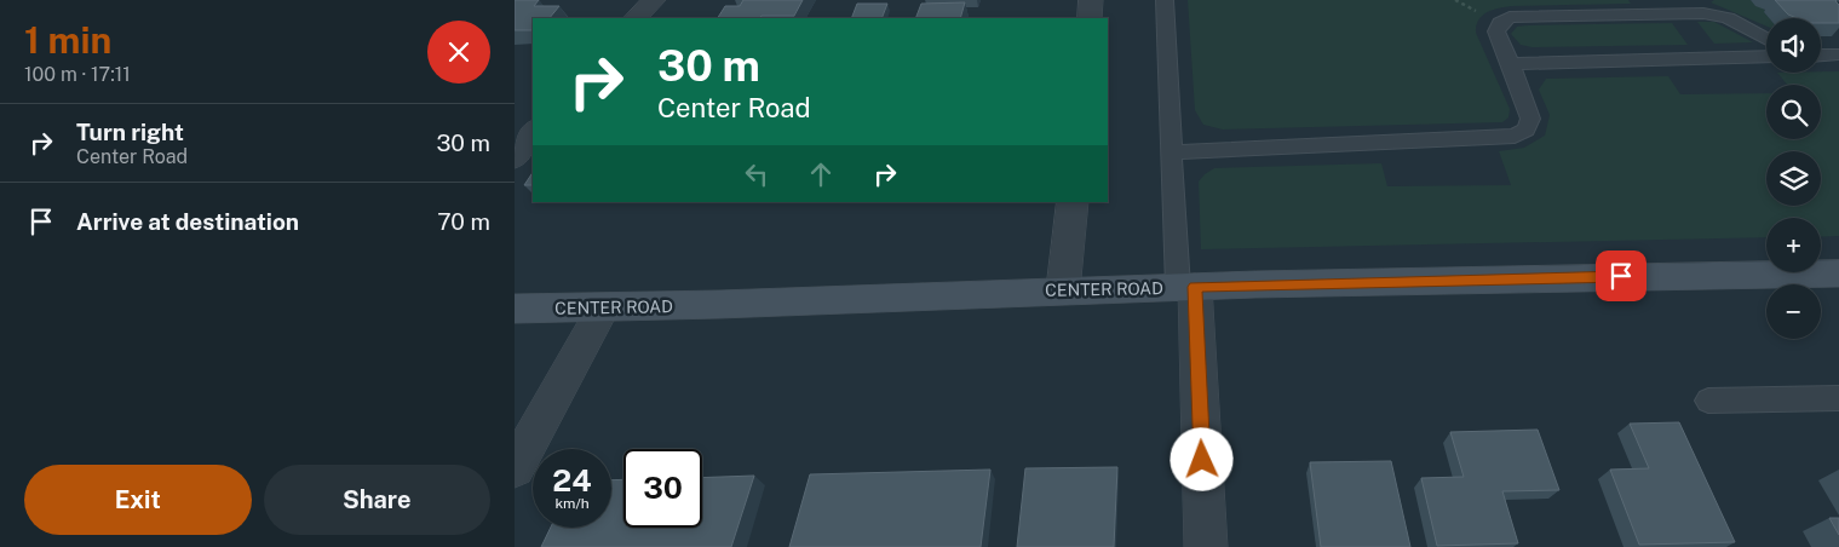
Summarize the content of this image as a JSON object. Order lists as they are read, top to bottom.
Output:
{
  "streets": {
    "main road": ["CENTER ROAD"]
  },
  "page": {
    "heading": ["1 min", "100 m · 17:11"],
    "map_buttons": ["+", "−"],
    "turn": ["30 m", "Center Road"],
    "list": [
      {
        "name": "Turn right",
        "note": "Center Road",
        "value": "30 m"
      },
      {
        "name": "Arrive at destination",
        "value": "70 m"
      }
    ],
    "speed": "24 km/h",
    "limit": "30",
    "buttons": ["Exit", "Share"]
  }
}
